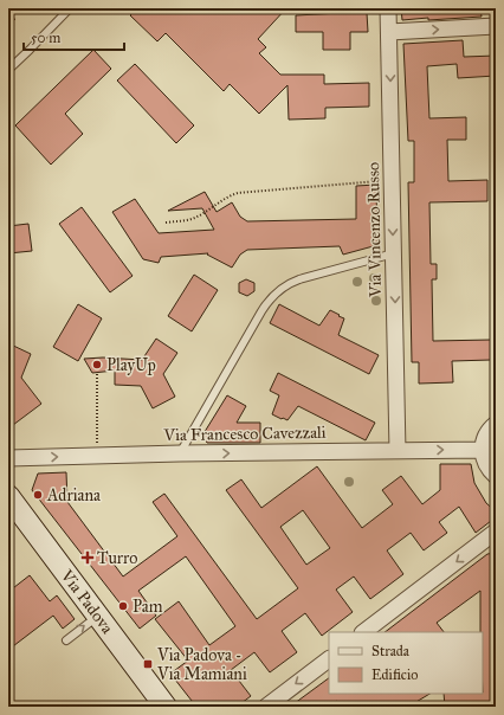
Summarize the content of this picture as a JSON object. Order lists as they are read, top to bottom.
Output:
{
  "streets": {
    "street": ["Via Vincenzo Russo", "Via Francesco Cavezzali", "Via Padova"]
  },
  "crossings": [
    ["Via Vincenzo Russo", "Via Francesco Cavezzali"]
  ],
  "one_way": ["Via Vincenzo Russo", "Via Francesco Cavezzali"],
  "places": {
    "other": ["PlayUp", "Adriana", "Pam"],
    "health": ["Turro"],
    "transit": ["Via Padova - Via Mamiani"]
  },
  "legend": ["Strada", "Edificio"],
  "scale_bar": "50 m"
}
